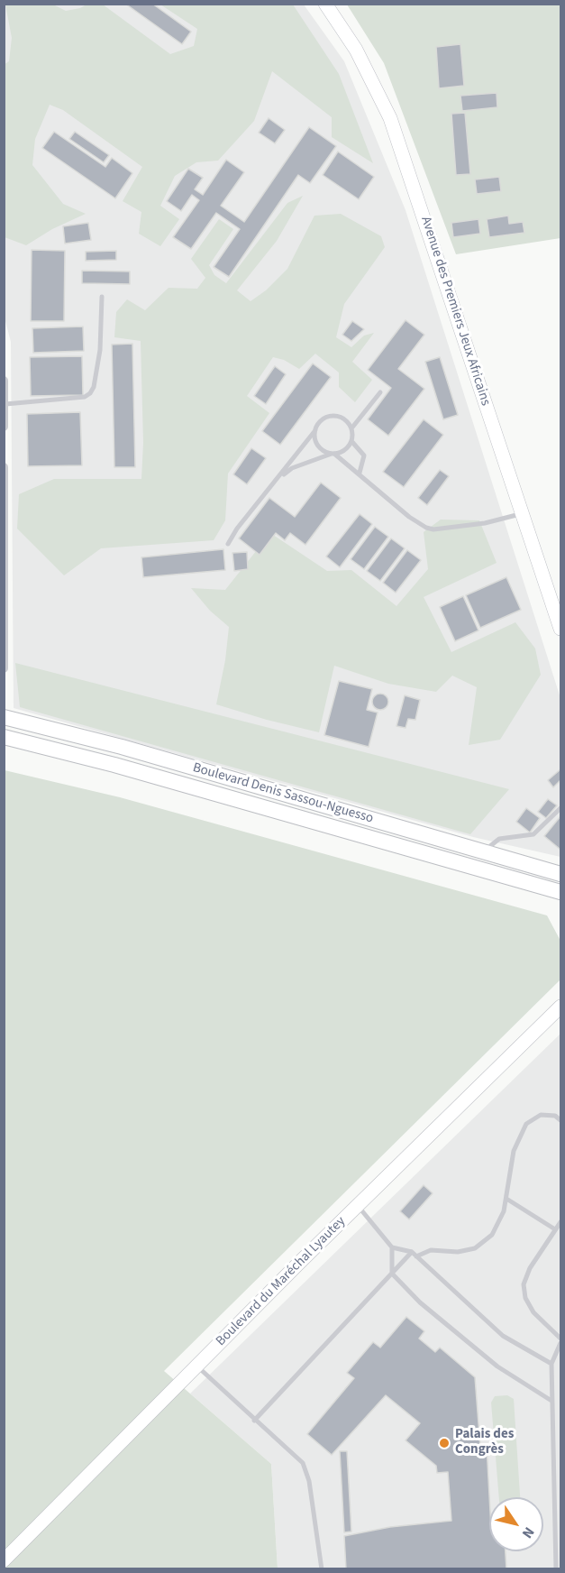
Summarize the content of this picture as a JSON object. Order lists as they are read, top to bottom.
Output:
{
  "streets": {
    "main road": ["Avenue des Premiers Jeux Africains", "Boulevard Denis Sassou-Nguesso", "Boulevard du Maréchal Lyautey"]
  },
  "places": ["Palais des Congrès"],
  "north": "bottom right"
}
